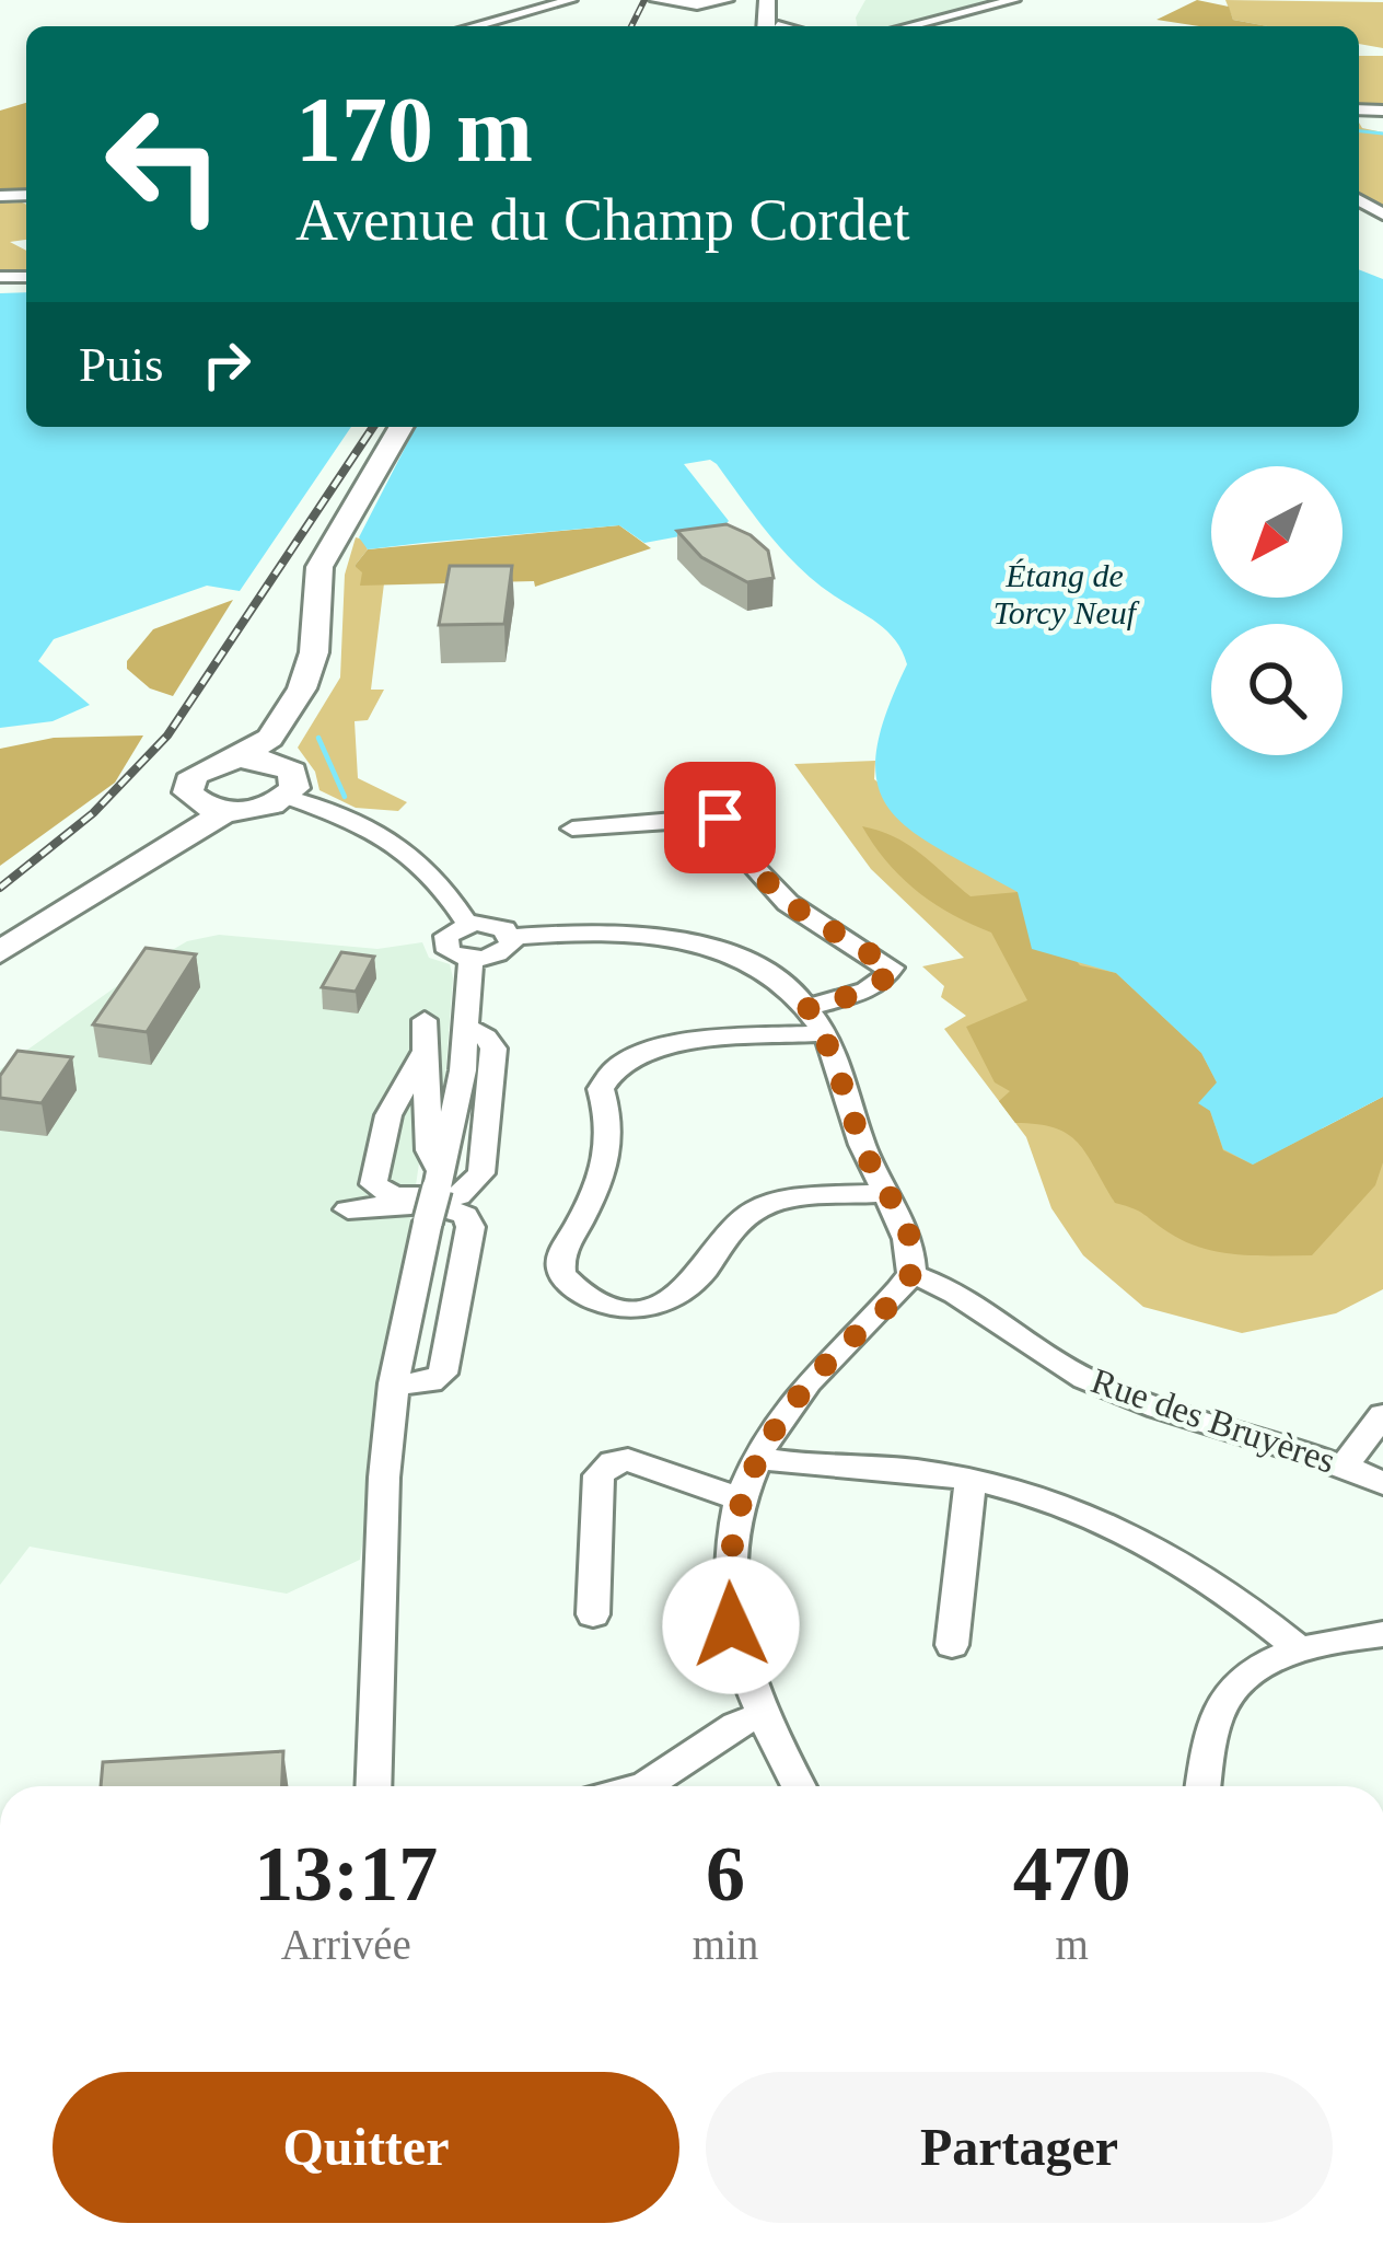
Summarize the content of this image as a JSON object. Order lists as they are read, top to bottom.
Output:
{
  "streets": {
    "street": ["Rue des Bruyères"]
  },
  "water": ["Étang de Torcy Neuf"],
  "north": "bottom left",
  "page": {
    "turn": ["170 m", "Avenue du Champ Cordet"],
    "then": "Puis",
    "eta": [
      "13:17",
      "Arrivée",
      "6",
      "min",
      "470",
      "m"
    ],
    "buttons": ["Quitter", "Partager"]
  }
}
